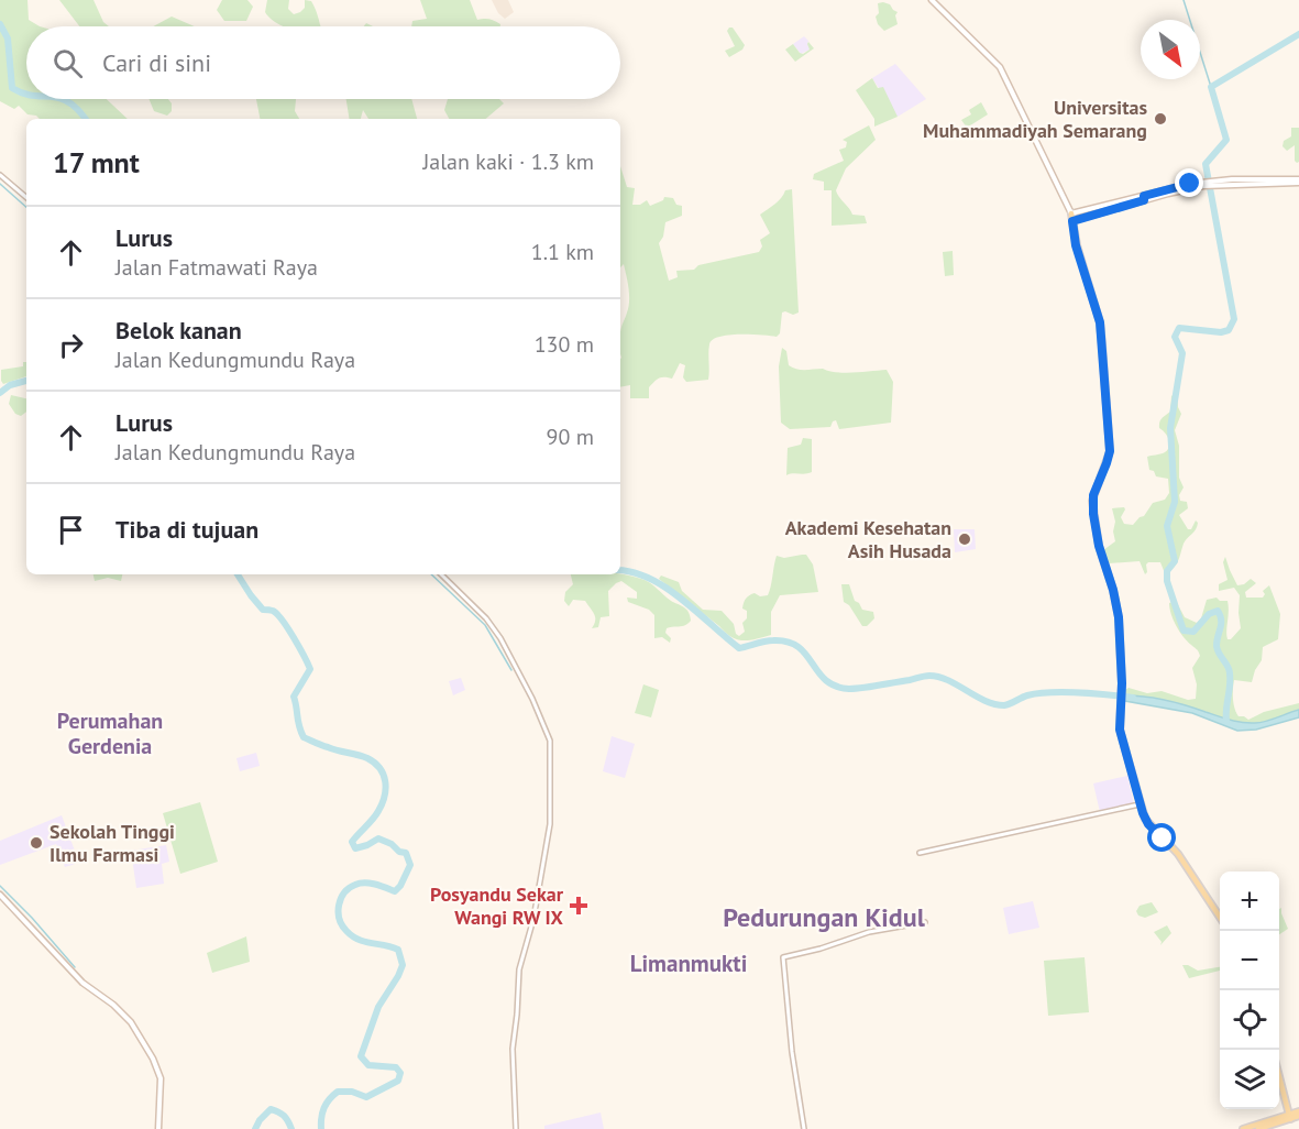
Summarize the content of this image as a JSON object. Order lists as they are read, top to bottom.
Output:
{
  "districts": ["Perumahan Gerdenia", "Pedurungan Kidul", "Limanmukti"],
  "places": {
    "other": ["Universitas Muhammadiyah Semarang", "Akademi Kesehatan Asih Husada", "Sekolah Tinggi Ilmu Farmasi"],
    "health": ["Posyandu Sekar Wangi RW IX"]
  },
  "north": "bottom right",
  "page": {
    "search": "Cari di sini",
    "heading": ["17 mnt", "Jalan kaki · 1.3 km"],
    "list": [
      ["Lurus", "Jalan Fatmawati Raya", "1.1 km"],
      ["Belok kanan", "Jalan Kedungmundu Raya", "130 m"],
      ["Lurus", "Jalan Kedungmundu Raya", "90 m"],
      "Tiba di tujuan"
    ],
    "map_buttons": ["+", "−"]
  }
}
